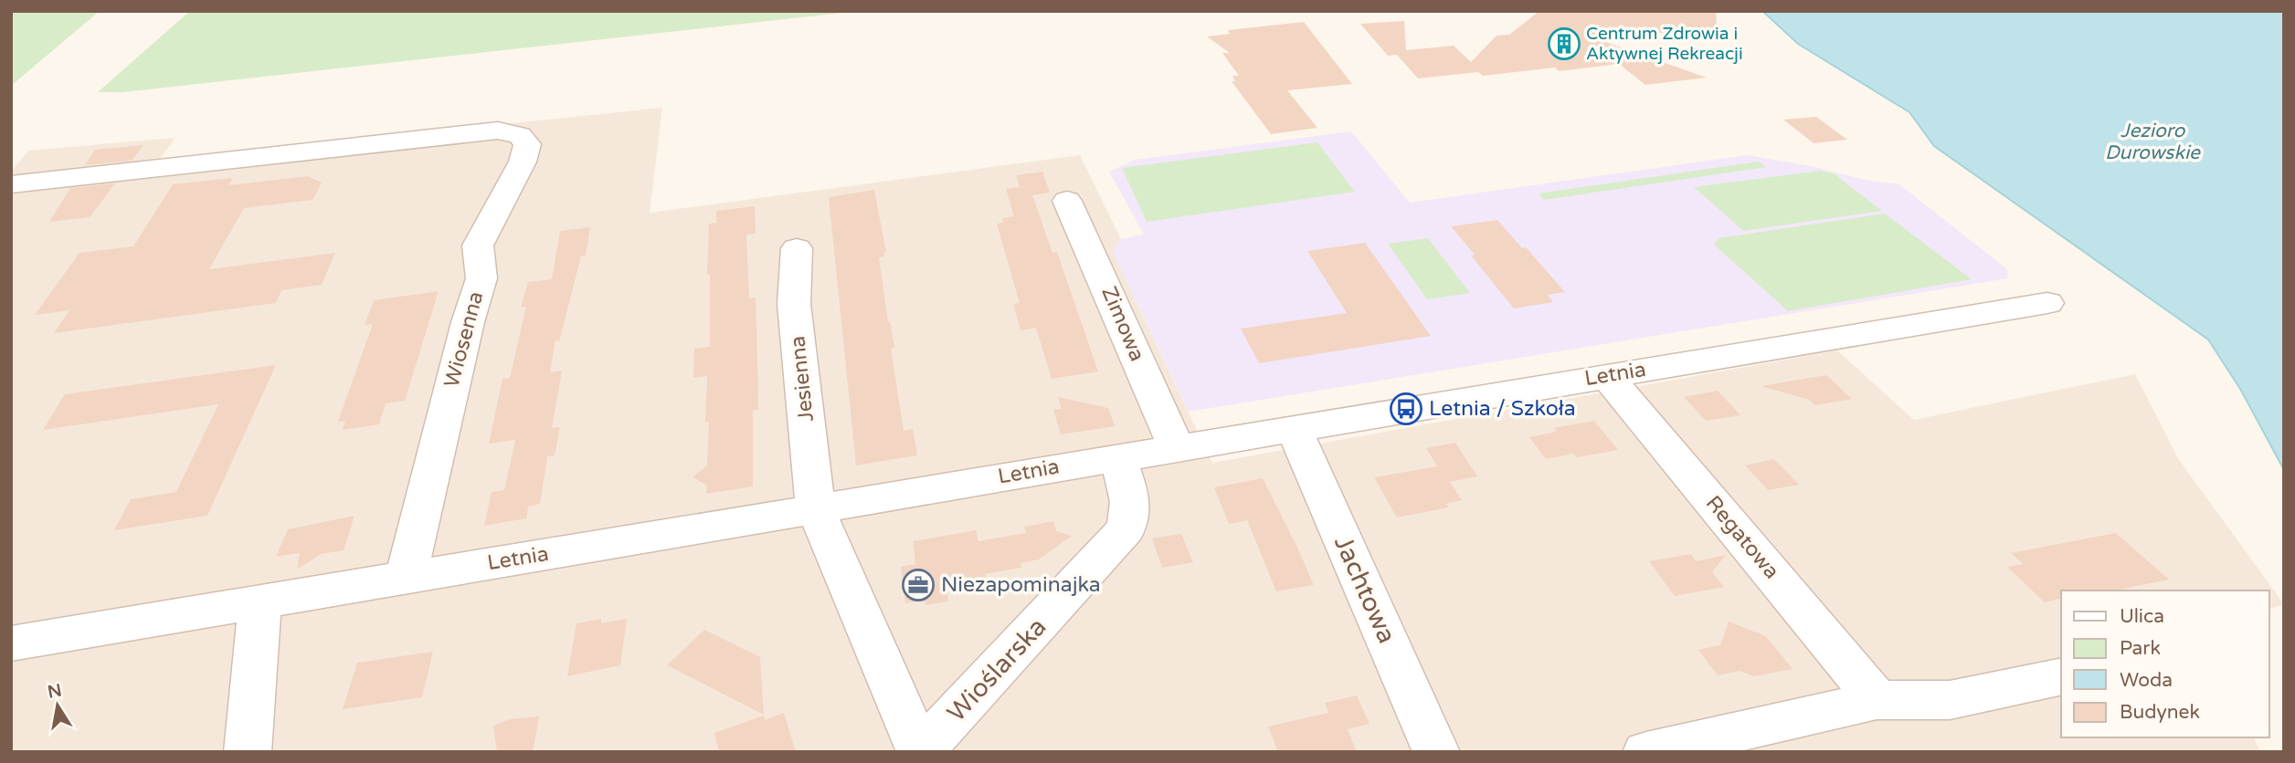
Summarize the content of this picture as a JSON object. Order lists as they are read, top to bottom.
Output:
{
  "streets": {
    "street": [
      "Zimowa",
      "Wiosenna",
      "Letnia",
      "Jesienna",
      "Regatowa",
      "Jachtowa",
      "Wioślarska"
    ]
  },
  "crossings": [
    ["Zimowa", "Letnia"],
    ["Wiosenna", "Letnia"],
    ["Letnia", "Jesienna"],
    ["Letnia", "Regatowa"],
    ["Letnia", "Jachtowa"],
    ["Letnia", "Wioślarska"],
    ["Jesienna", "Wioślarska"]
  ],
  "water": ["Jezioro Durowskie"],
  "places": {
    "building": ["Centrum Zdrowia i Aktywnej Rekreacji"],
    "bus stop": ["Letnia / Szkoła"],
    "office": ["Niezapominajka"]
  },
  "legend": [
    "Ulica",
    "Park",
    "Woda",
    "Budynek"
  ],
  "north": "top"
}
